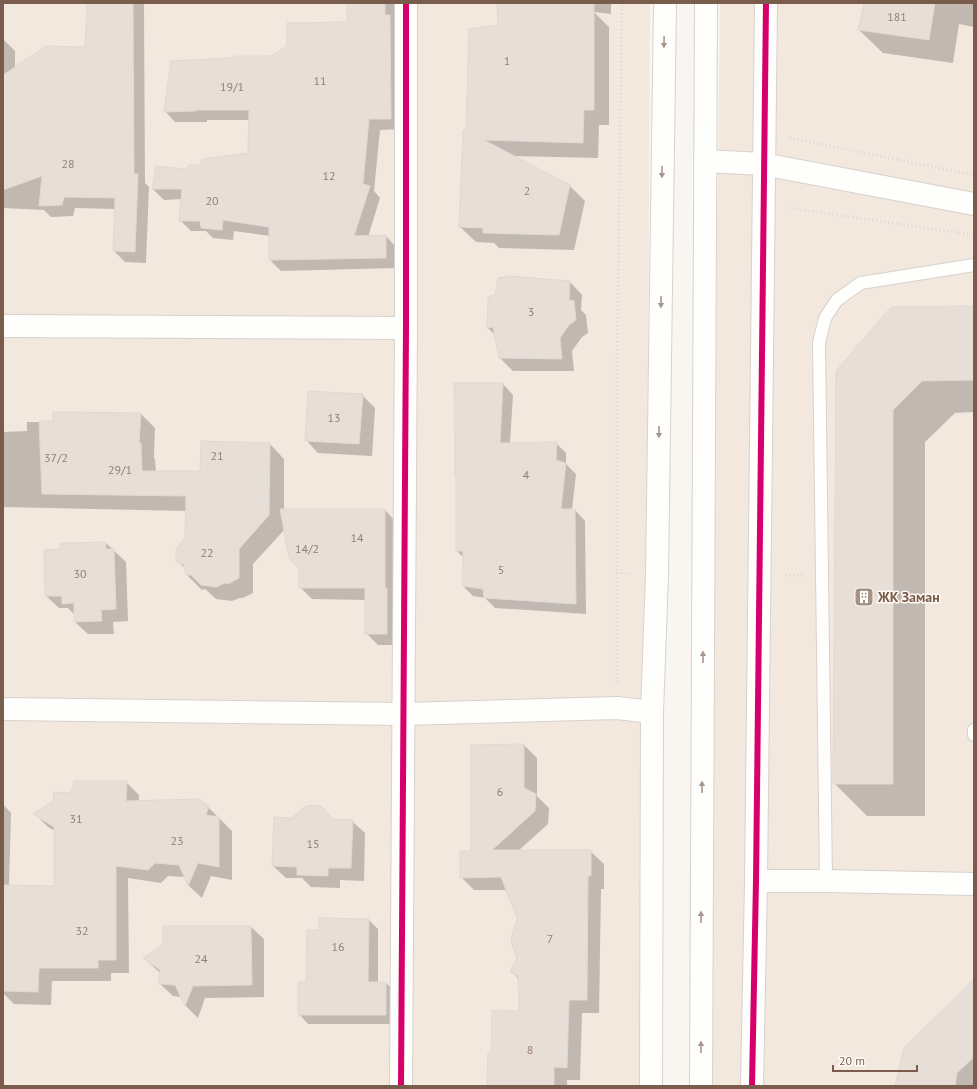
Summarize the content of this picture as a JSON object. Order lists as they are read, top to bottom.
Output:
{
  "places": {
    "building": ["ЖК Заман"]
  },
  "house_numbers": [
    "181",
    "1",
    "11",
    "19/1",
    "28",
    "12",
    "2",
    "20",
    "3",
    "13",
    "21",
    "37/2",
    "29/1",
    "4",
    "14",
    "14/2",
    "22",
    "5",
    "30",
    "6",
    "31",
    "23",
    "15",
    "32",
    "7",
    "16",
    "24",
    "8"
  ],
  "scale_bar": "20 m"
}
